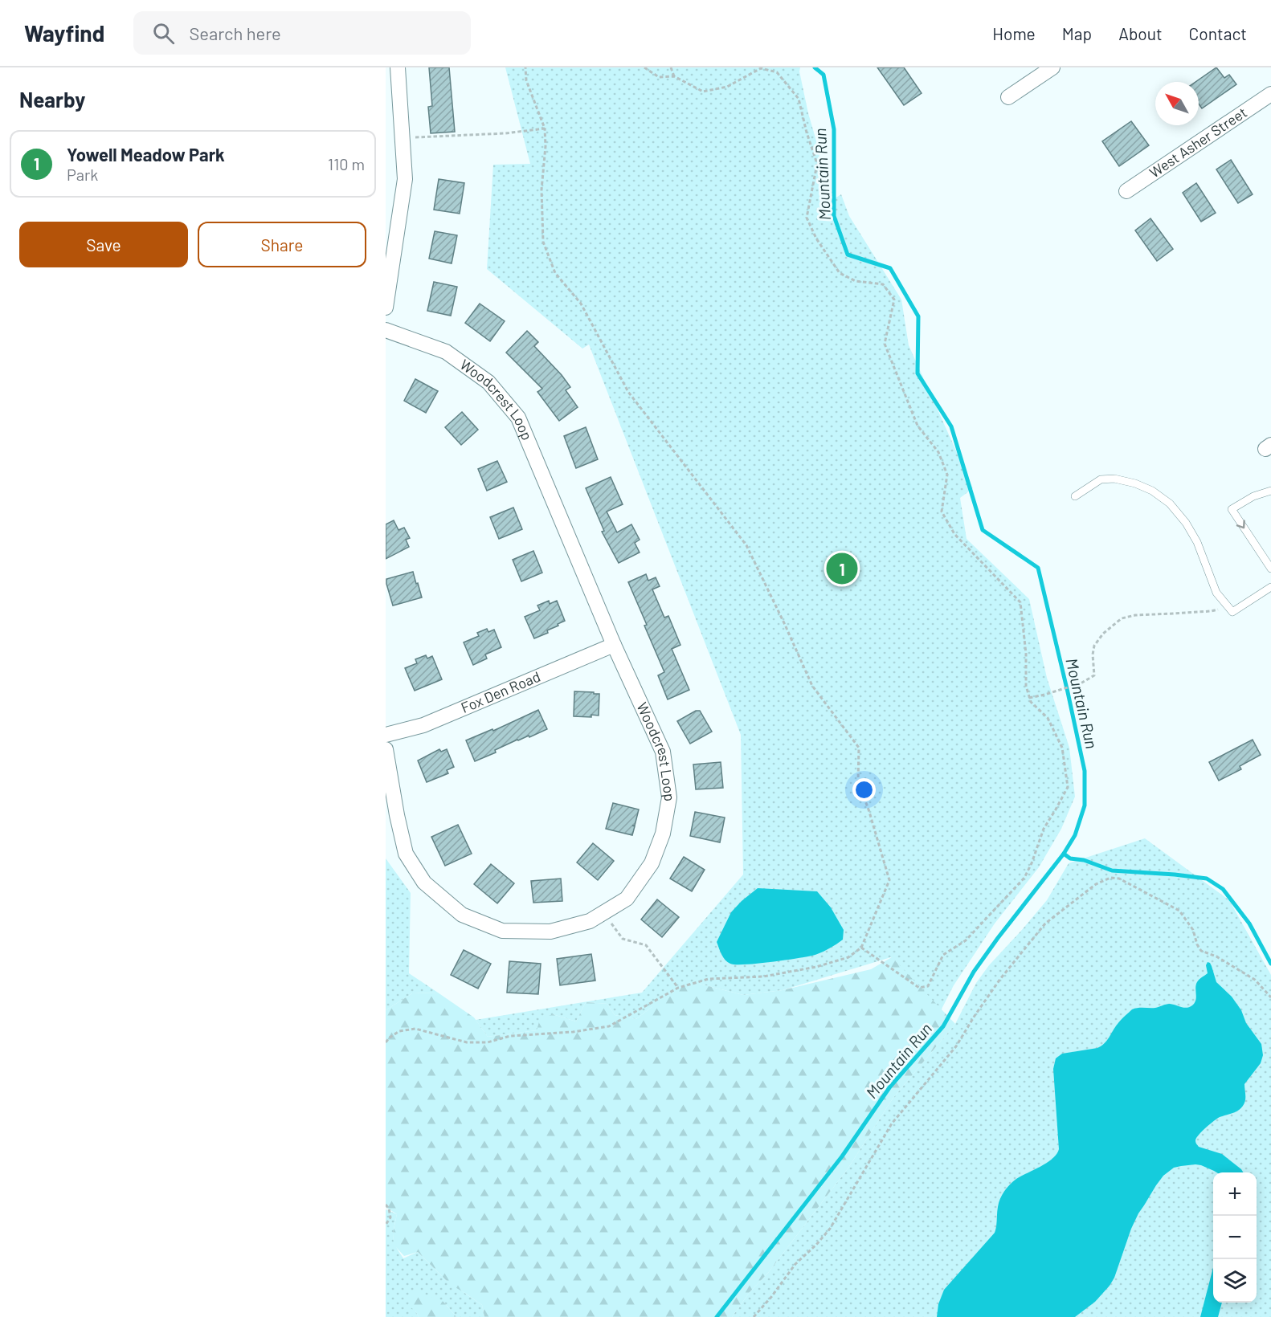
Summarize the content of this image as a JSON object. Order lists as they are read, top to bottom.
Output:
{
  "streets": {
    "street": ["West Asher Street", "Woodcrest Loop", "Fox Den Road"]
  },
  "crossings": [
    ["Woodcrest Loop", "Fox Den Road"]
  ],
  "water": ["Mountain Run"],
  "north": "top left",
  "page": {
    "header": "Wayfind",
    "search": "Search here",
    "nav": [
      "Home",
      "Map",
      "About",
      "Contact"
    ],
    "heading": "Nearby",
    "list": [
      {
        "mark": "1",
        "name": "Yowell Meadow Park",
        "note": "Park",
        "value": "110 m"
      }
    ],
    "buttons": ["Save", "Share"],
    "pins": "1",
    "map_buttons": ["+", "−"]
  }
}
